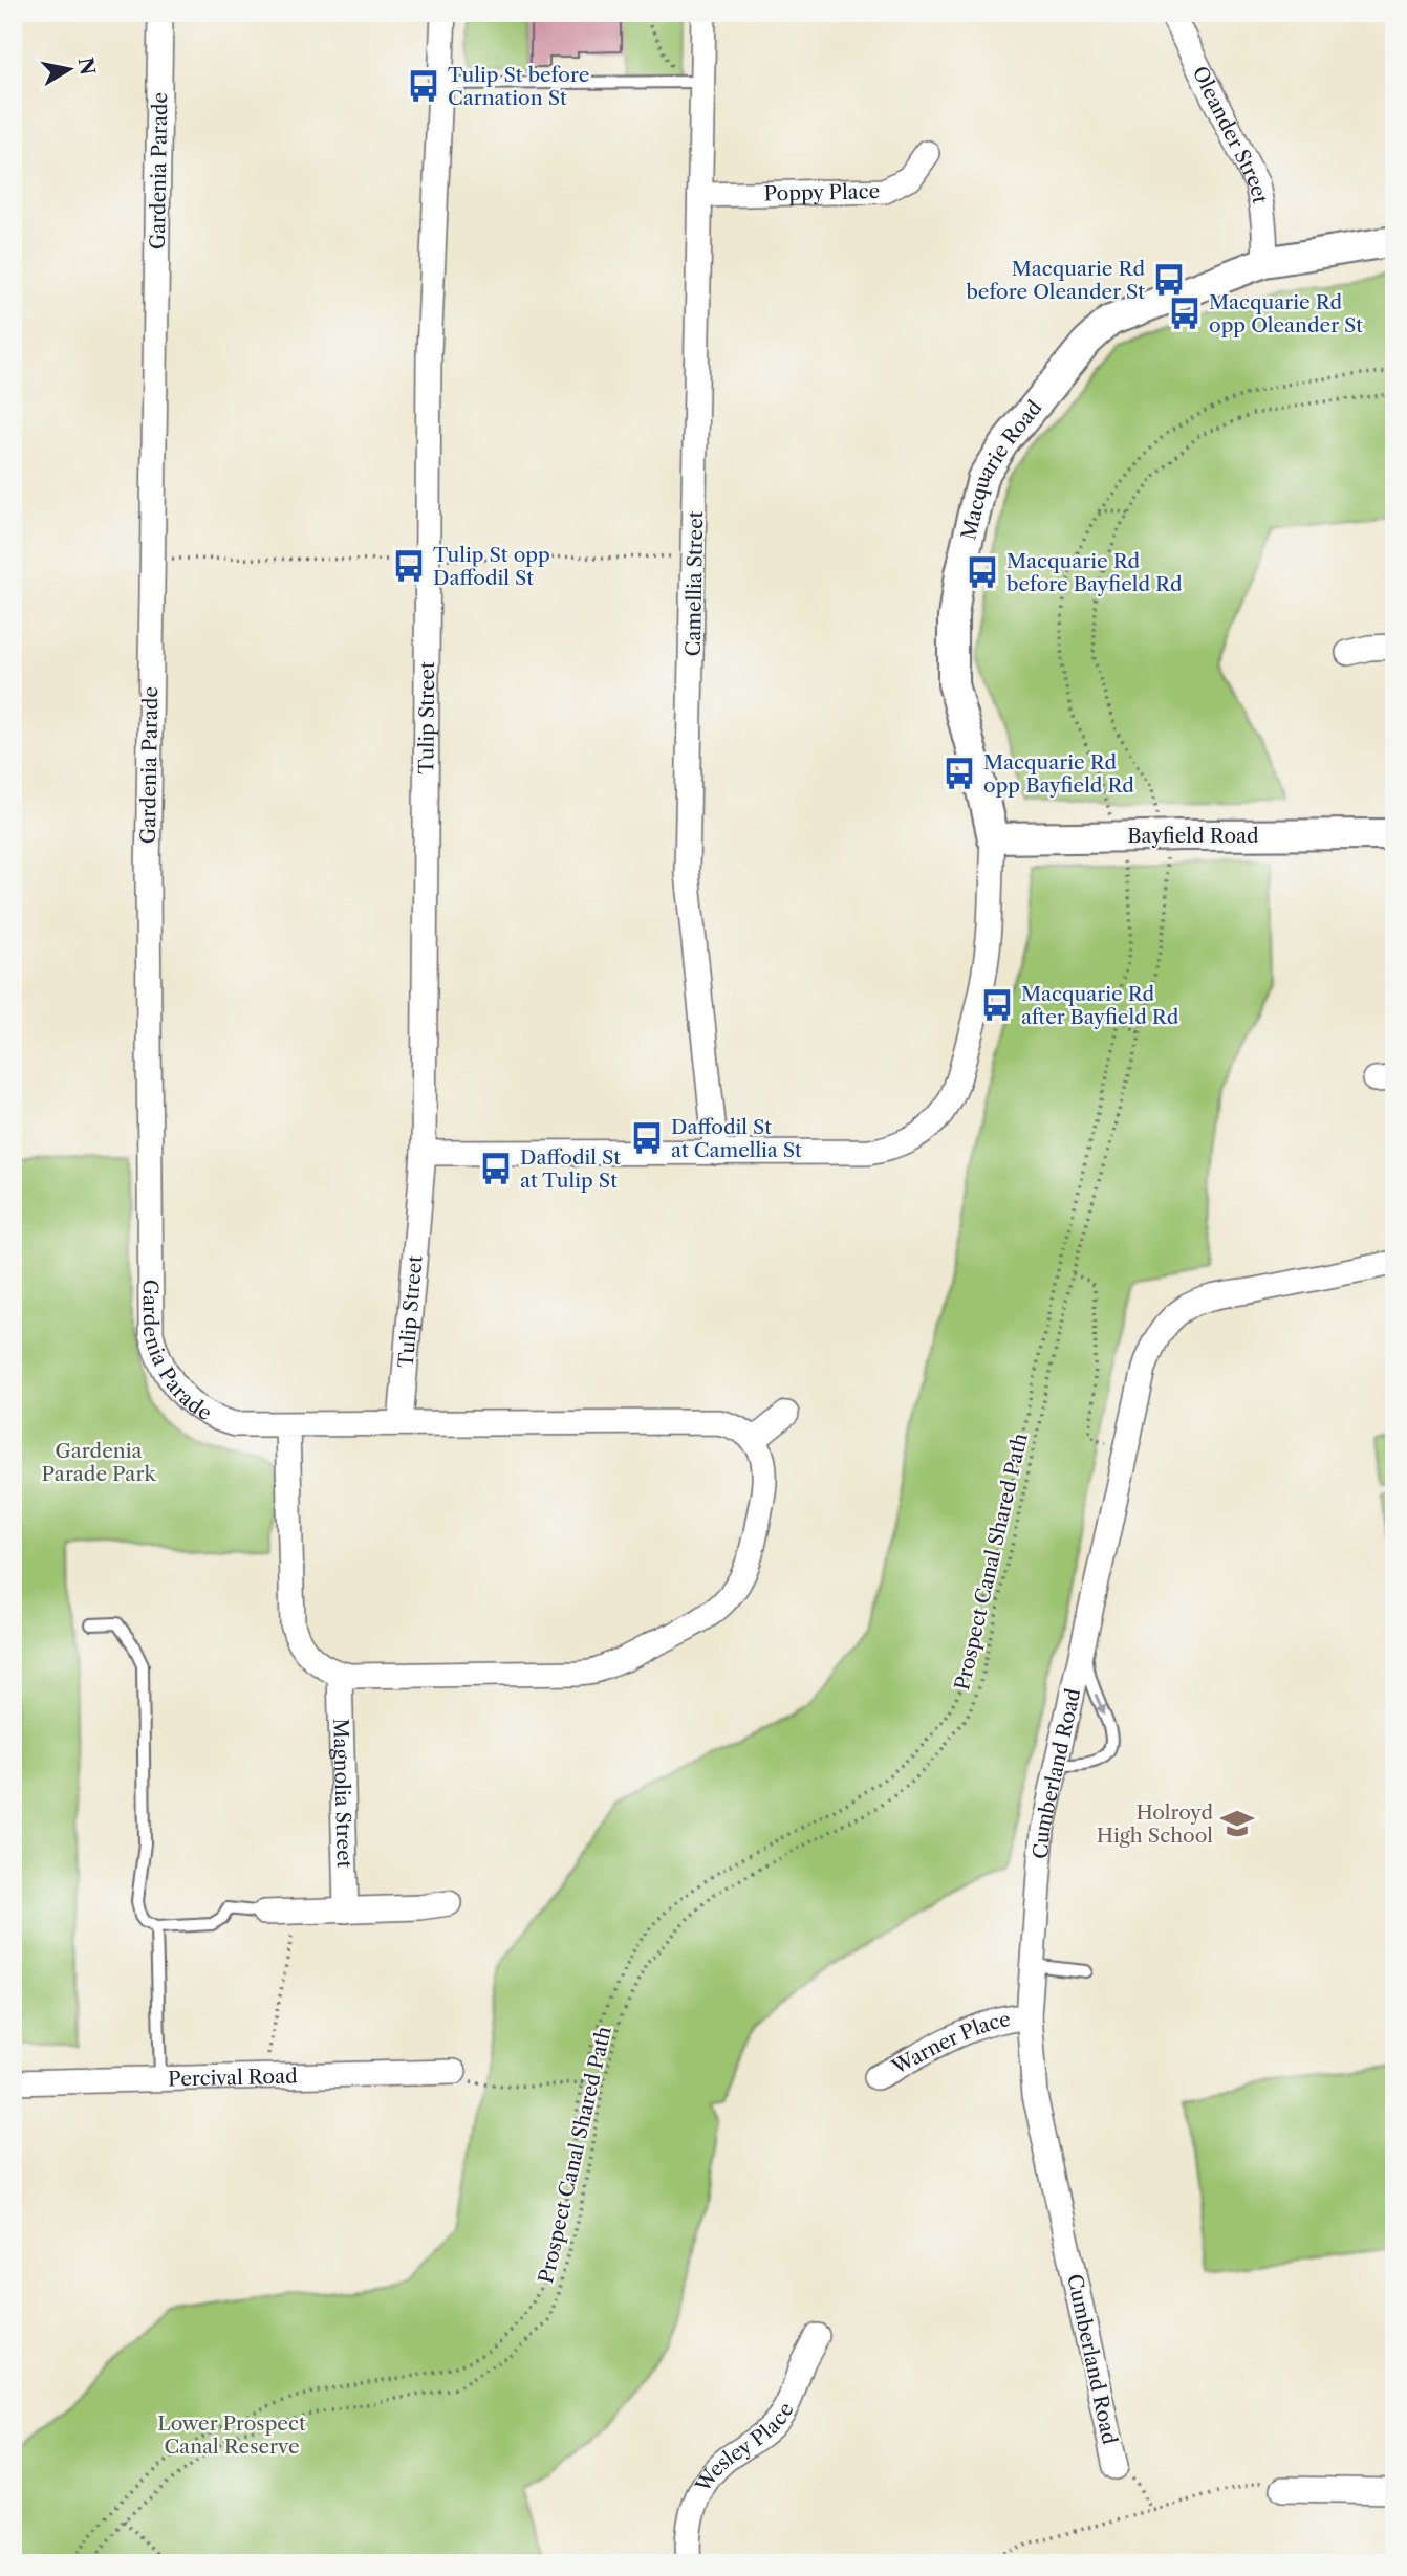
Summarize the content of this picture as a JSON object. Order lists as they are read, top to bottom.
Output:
{
  "streets": {
    "street": [
      "Oleander Street",
      "Gardenia Parade",
      "Poppy Place",
      "Macquarie Road",
      "Camellia Street",
      "Tulip Street",
      "Bayfield Road",
      "Cumberland Road",
      "Magnolia Street",
      "Warner Place",
      "Percival Road",
      "Wesley Place"
    ],
    "path": ["Prospect Canal Shared Path"]
  },
  "crossings": [
    ["Oleander Street", "Macquarie Road"],
    ["Gardenia Parade", "Tulip Street"],
    ["Poppy Place", "Camellia Street"],
    ["Macquarie Road", "Camellia Street"],
    ["Macquarie Road", "Bayfield Road"],
    ["Bayfield Road", "Prospect Canal Shared Path"],
    ["Cumberland Road", "Warner Place"]
  ],
  "parks": ["Gardenia Parade Park", "Lower Prospect Canal Reserve"],
  "places": {
    "bus stop": [
      "Tulip St before Carnation St",
      "Macquarie Rd before Oleander St",
      "Macquarie Rd opp Oleander St",
      "Tulip St opp Daffodil St",
      "Macquarie Rd before Bayfield Rd",
      "Macquarie Rd opp Bayfield Rd",
      "Macquarie Rd after Bayfield Rd",
      "Daffodil St at Camellia St",
      "Daffodil St at Tulip St"
    ],
    "school or university": ["Holroyd High School"]
  },
  "north": "right"
}
